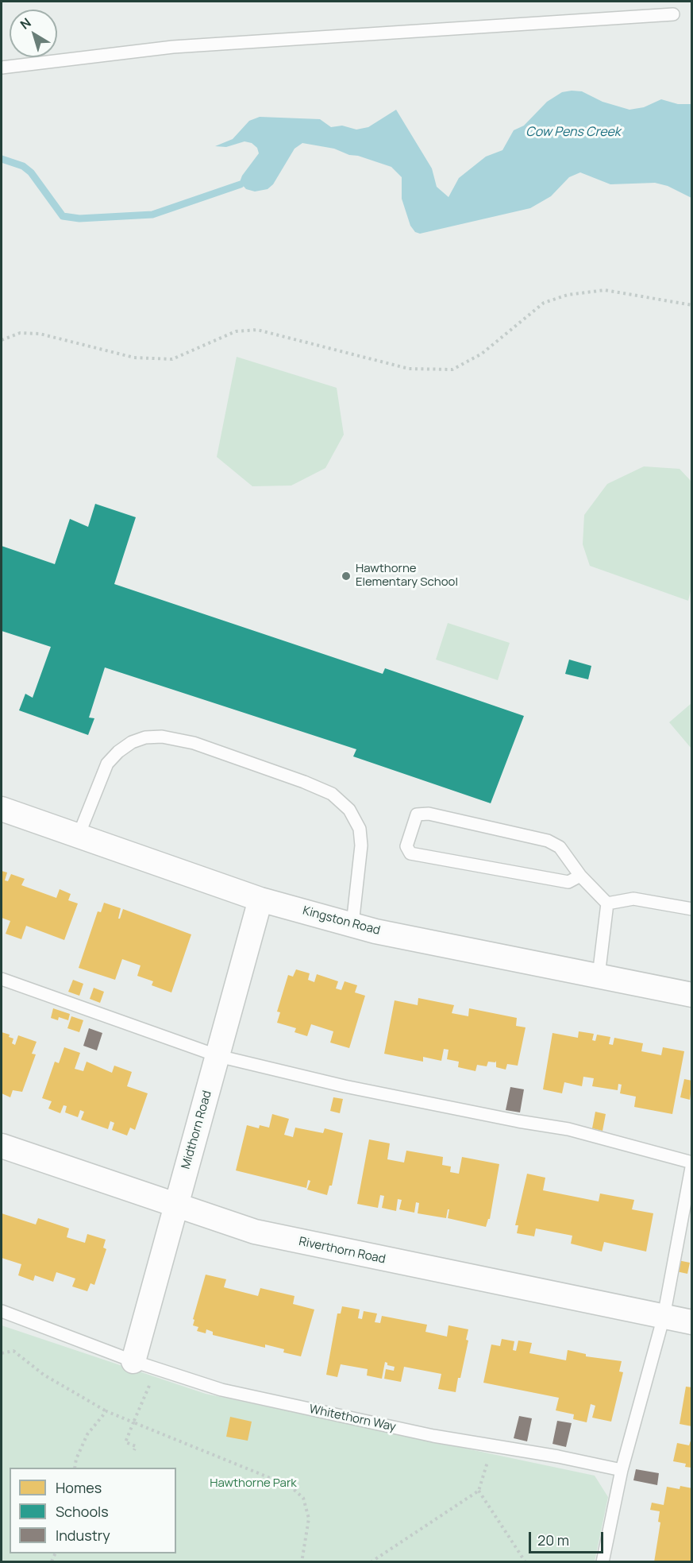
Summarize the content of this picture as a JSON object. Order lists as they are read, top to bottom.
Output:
{
  "streets": {
    "street": ["Kingston Road", "Midthorn Road", "Riverthorn Road"],
    "lane": ["Whitethorn Way"]
  },
  "crossings": [
    ["Kingston Road", "Midthorn Road"],
    ["Midthorn Road", "Riverthorn Road"],
    ["Midthorn Road", "Whitethorn Way"]
  ],
  "water": ["Cow Pens Creek"],
  "parks": ["Hawthorne Park"],
  "places": ["Hawthorne Elementary School"],
  "legend": ["Homes", "Schools", "Industry"],
  "scale_bar": "20 m",
  "north": "top left"
}
